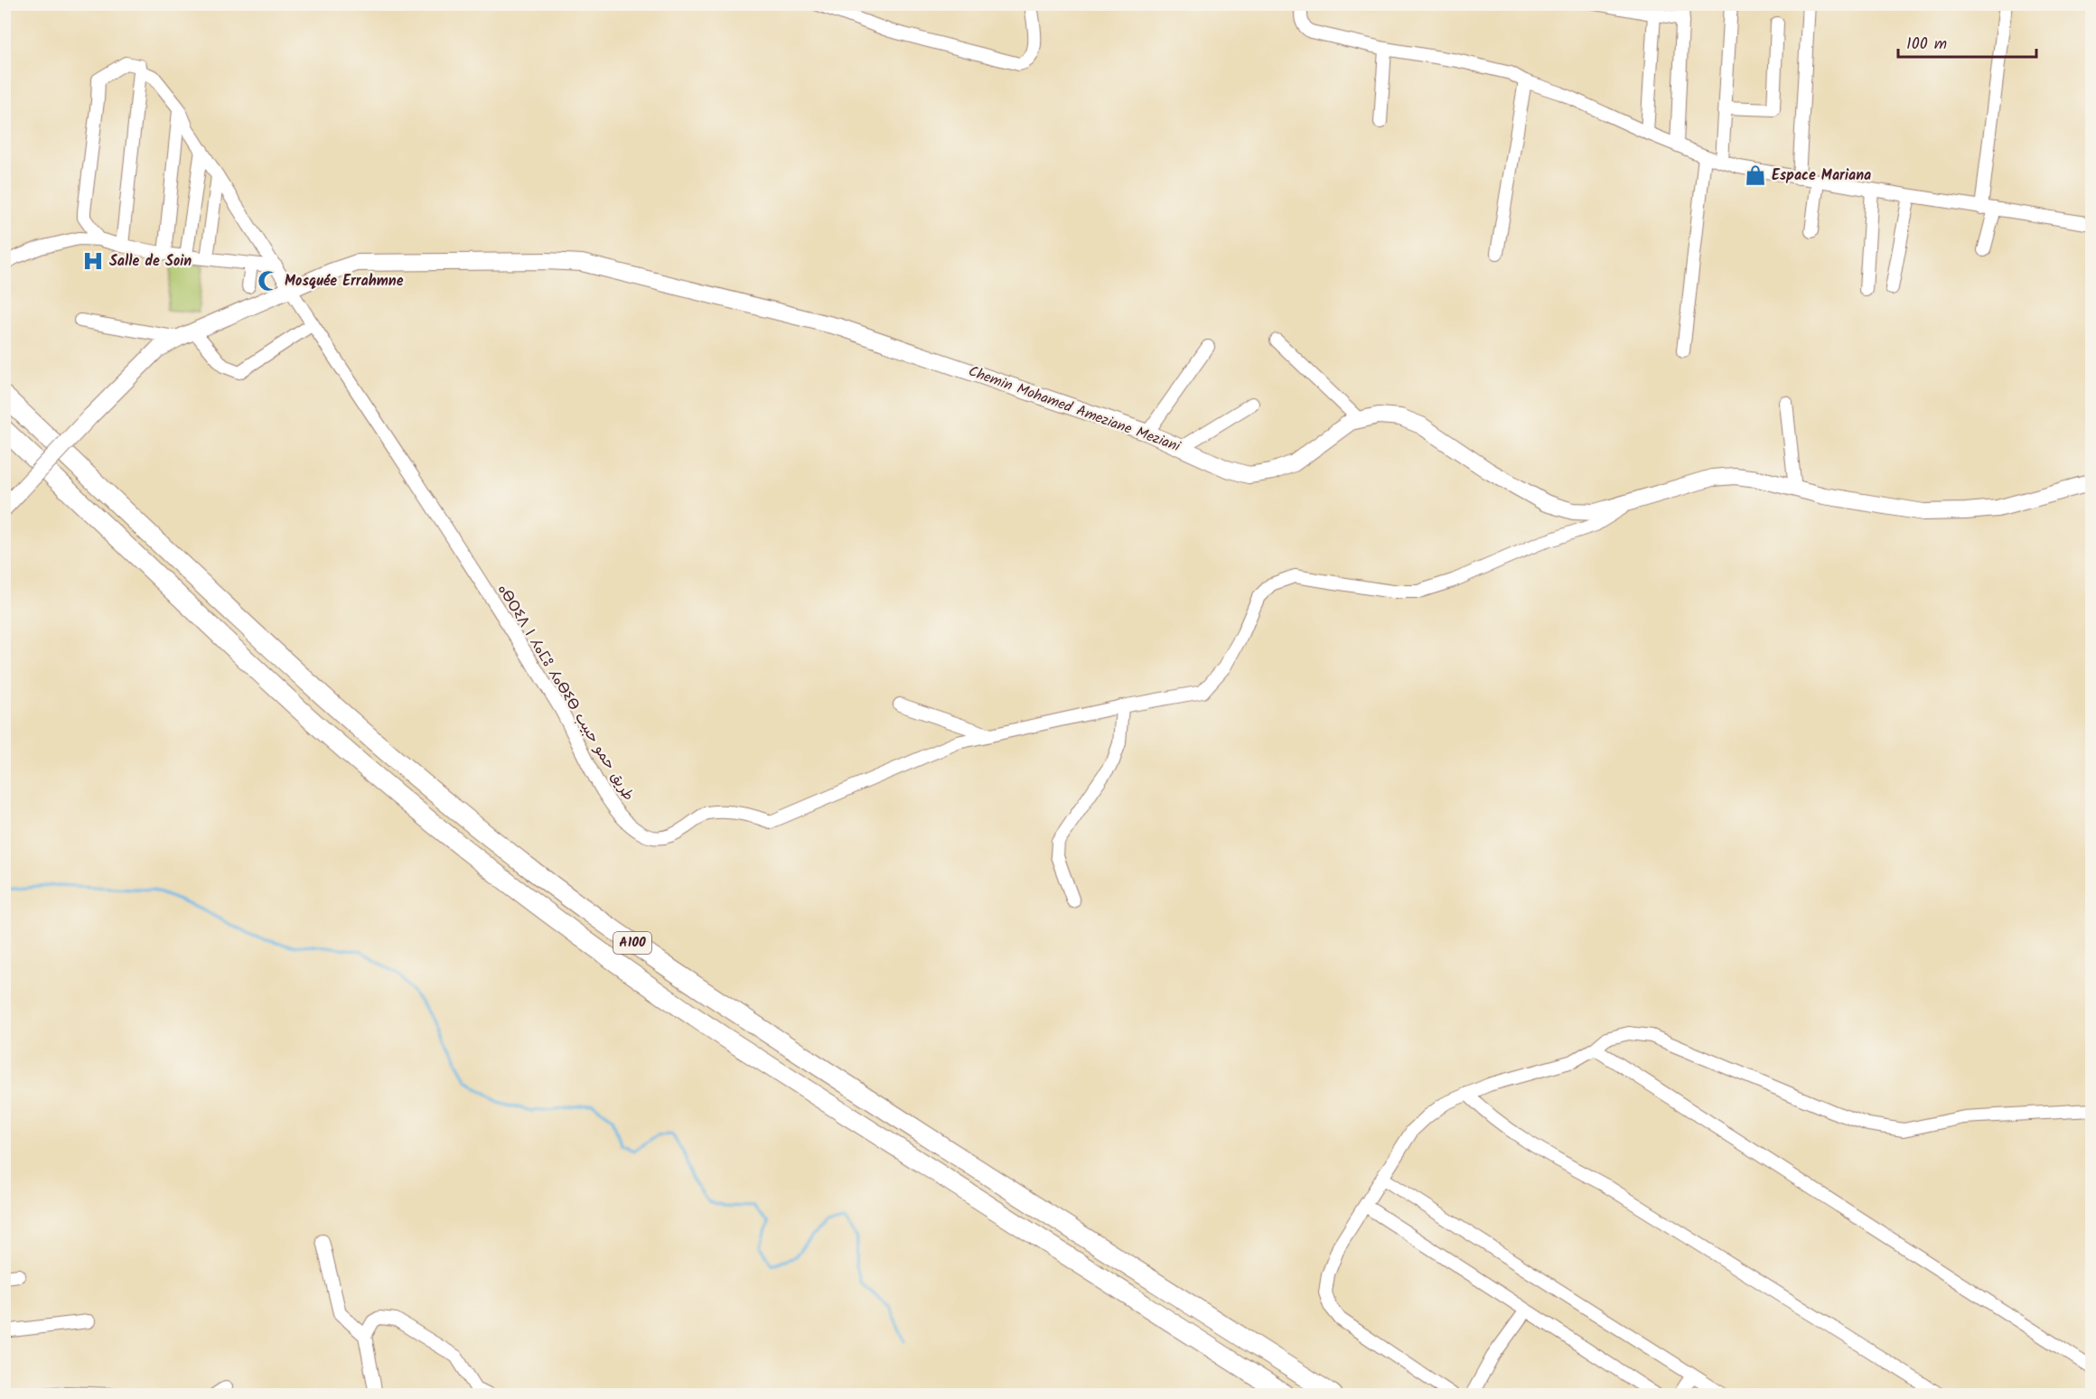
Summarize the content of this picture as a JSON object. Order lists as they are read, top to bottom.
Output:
{
  "streets": {
    "highway": ["A100"],
    "main road": ["Chemin Mohamed Ameziane Meziani"],
    "street": ["ⴰⴱⵔⵉⴷ ⵏ ⵃⴰⵎⵓ ⵃⴰⴱⵉⴱ طريق حمو حبيب"]
  },
  "crossings": [
    ["Chemin Mohamed Ameziane Meziani", "ⴰⴱⵔⵉⴷ ⵏ ⵃⴰⵎⵓ ⵃⴰⴱⵉⴱ طريق حمو حبيب"]
  ],
  "places": {
    "shop": ["Espace Mariana"],
    "hospital": ["Salle de Soin"],
    "mosque": ["Mosquée Errahmne"]
  },
  "scale_bar": "100 m"
}
